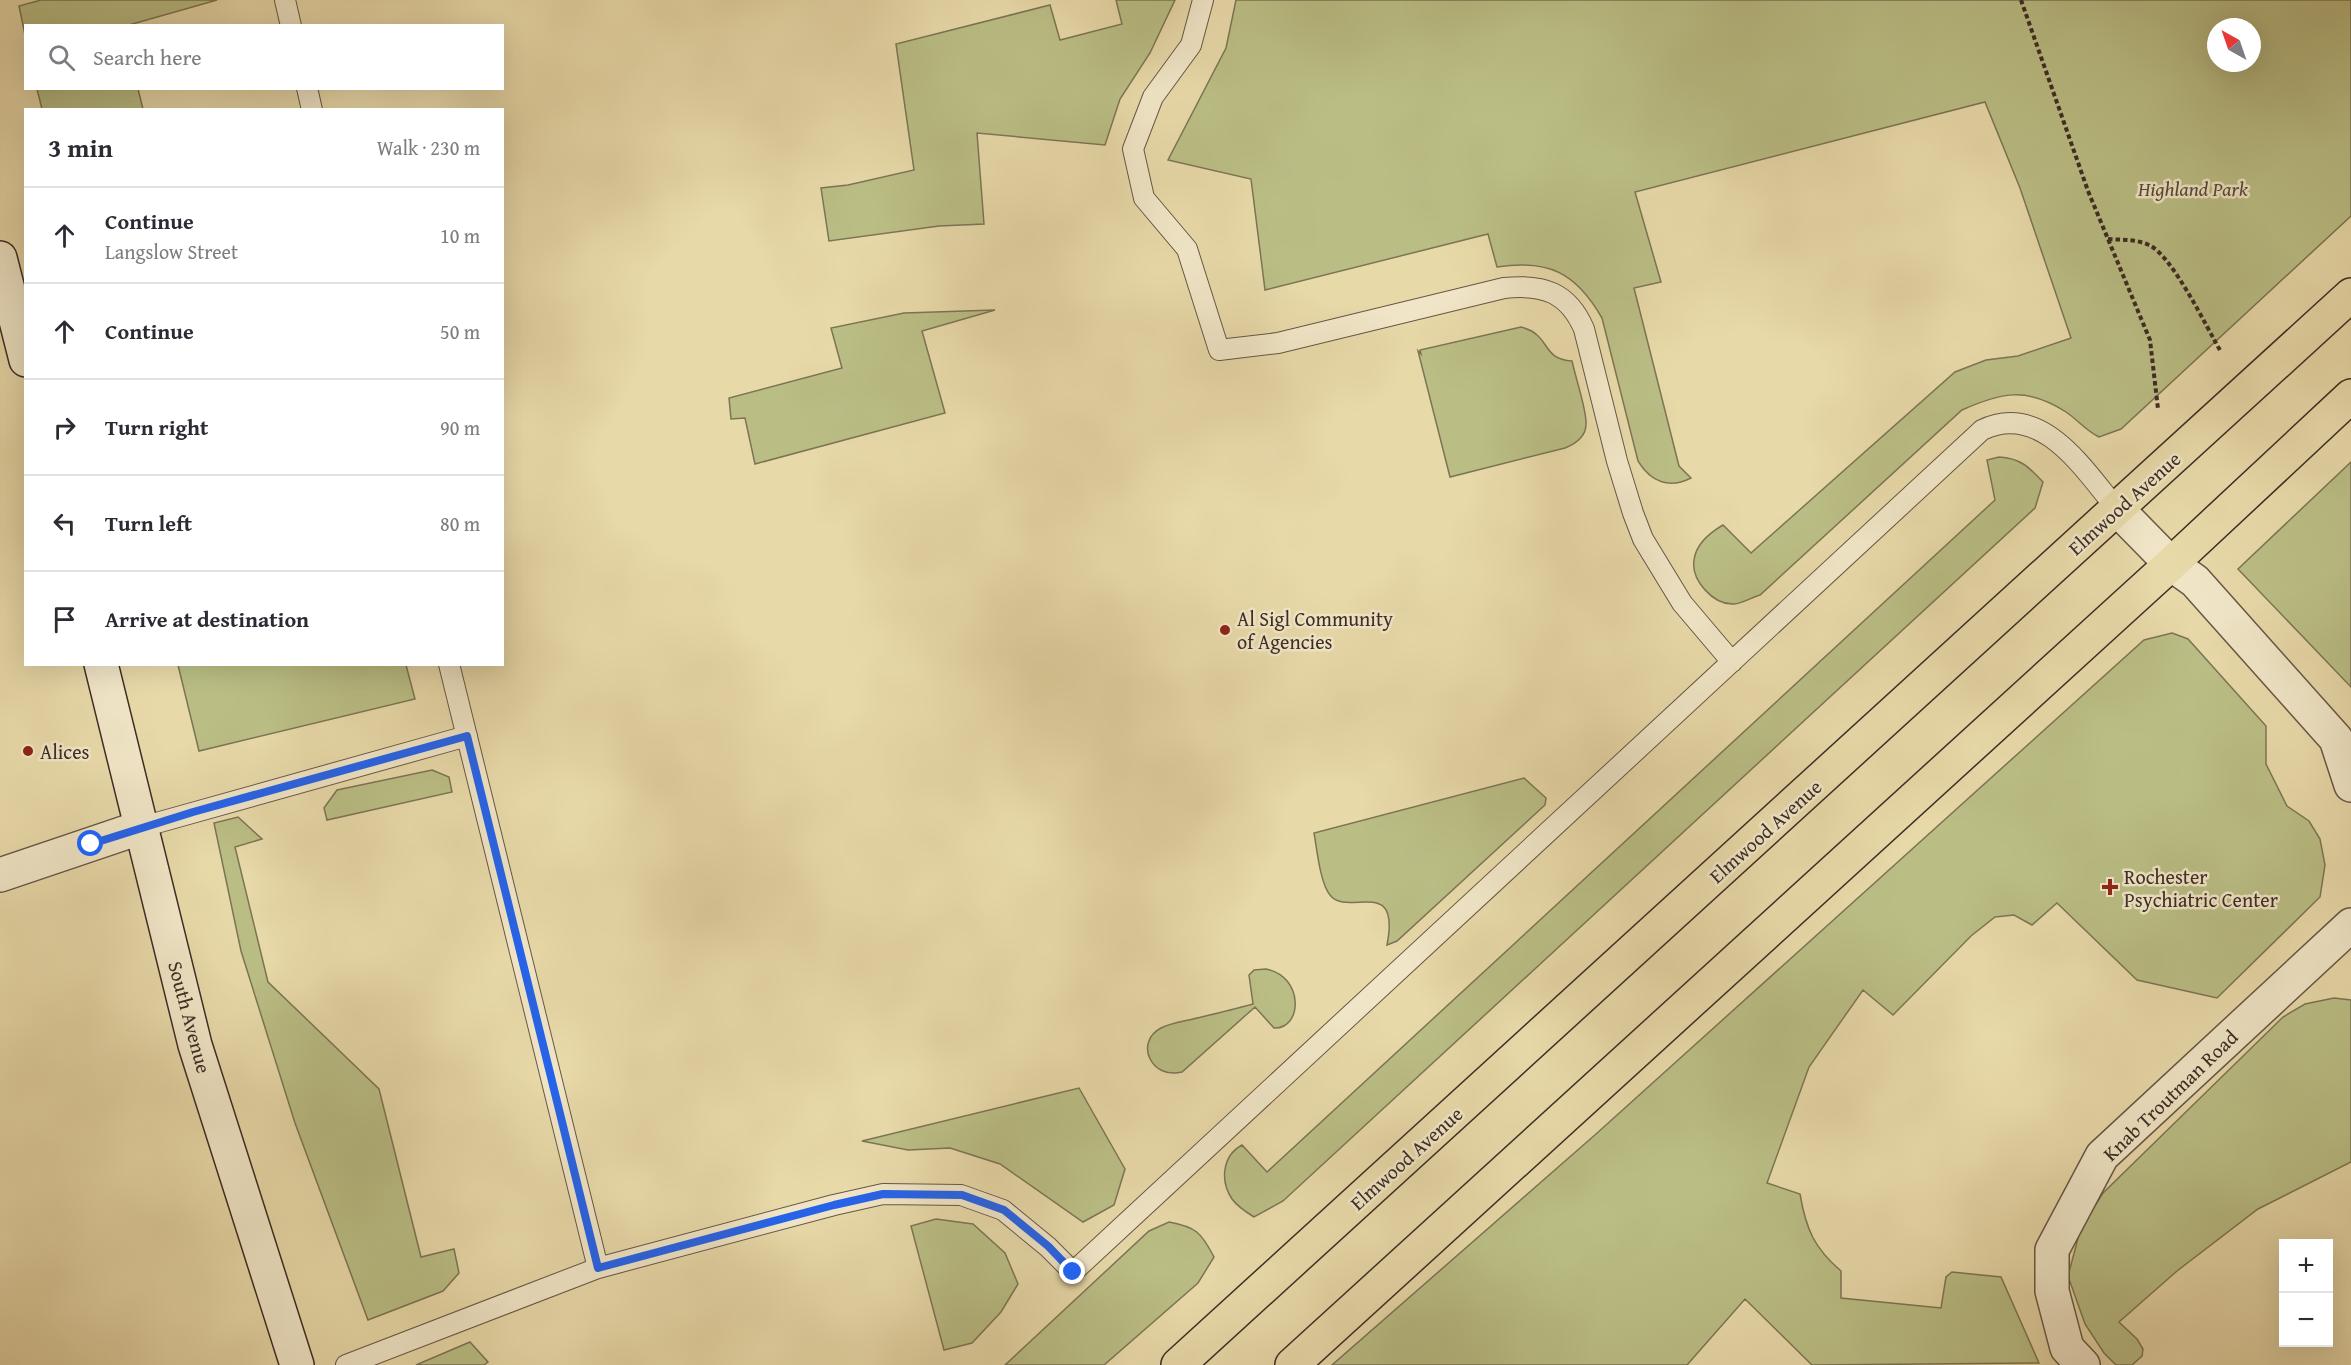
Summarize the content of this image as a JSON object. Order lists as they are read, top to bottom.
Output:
{
  "streets": {
    "main road": ["Elmwood Avenue"],
    "street": ["South Avenue", "Knab Troutman Road"]
  },
  "parks": ["Highland Park"],
  "places": {
    "other": ["Al Sigl Community of Agencies", "Alices"],
    "health": ["Rochester Psychiatric Center"]
  },
  "north": "top left",
  "page": {
    "search": "Search here",
    "heading": ["3 min", "Walk · 230 m"],
    "list": [
      ["Continue", "Langslow Street", "10 m"],
      ["Continue", "50 m"],
      ["Turn right", "90 m"],
      ["Turn left", "80 m"],
      "Arrive at destination"
    ],
    "map_buttons": ["+", "−"]
  }
}
